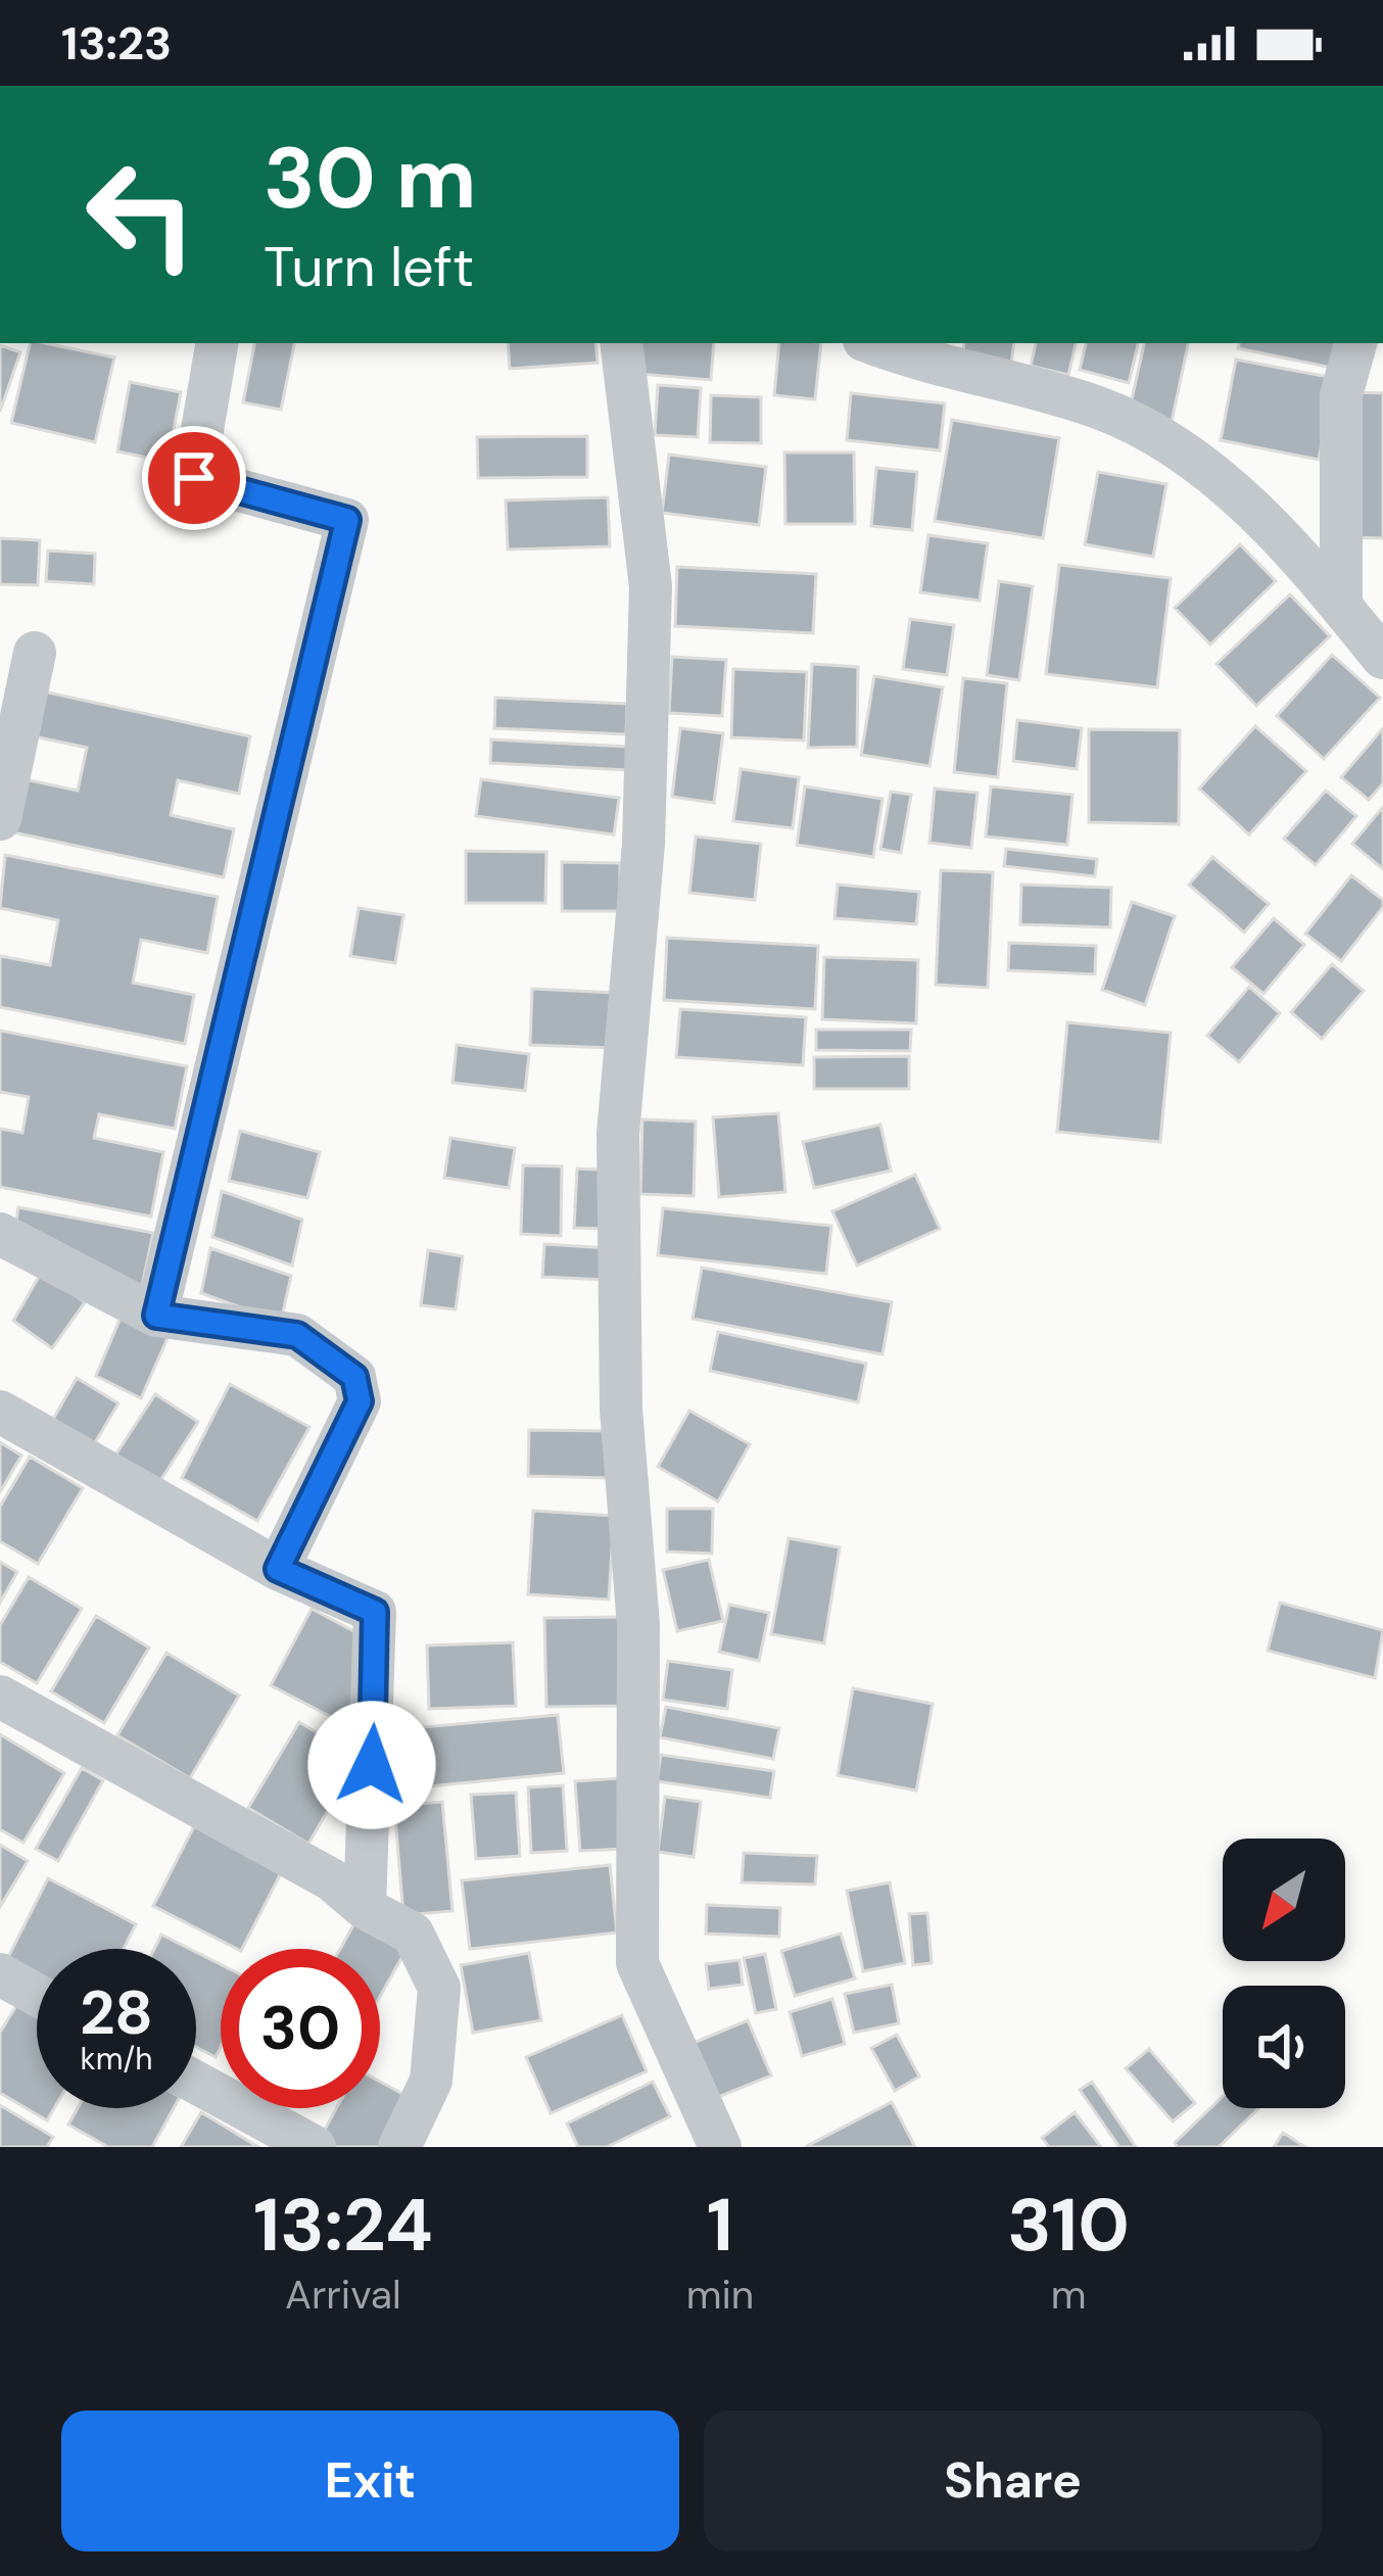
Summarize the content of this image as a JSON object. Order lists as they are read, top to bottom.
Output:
{
  "north": "bottom left",
  "page": {
    "status": "13:23",
    "turn": ["30 m", "Turn left"],
    "speed": "28 km/h",
    "limit": "30",
    "eta": [
      "13:24",
      "Arrival",
      "1",
      "min",
      "310",
      "m"
    ],
    "buttons": ["Exit", "Share"]
  }
}
